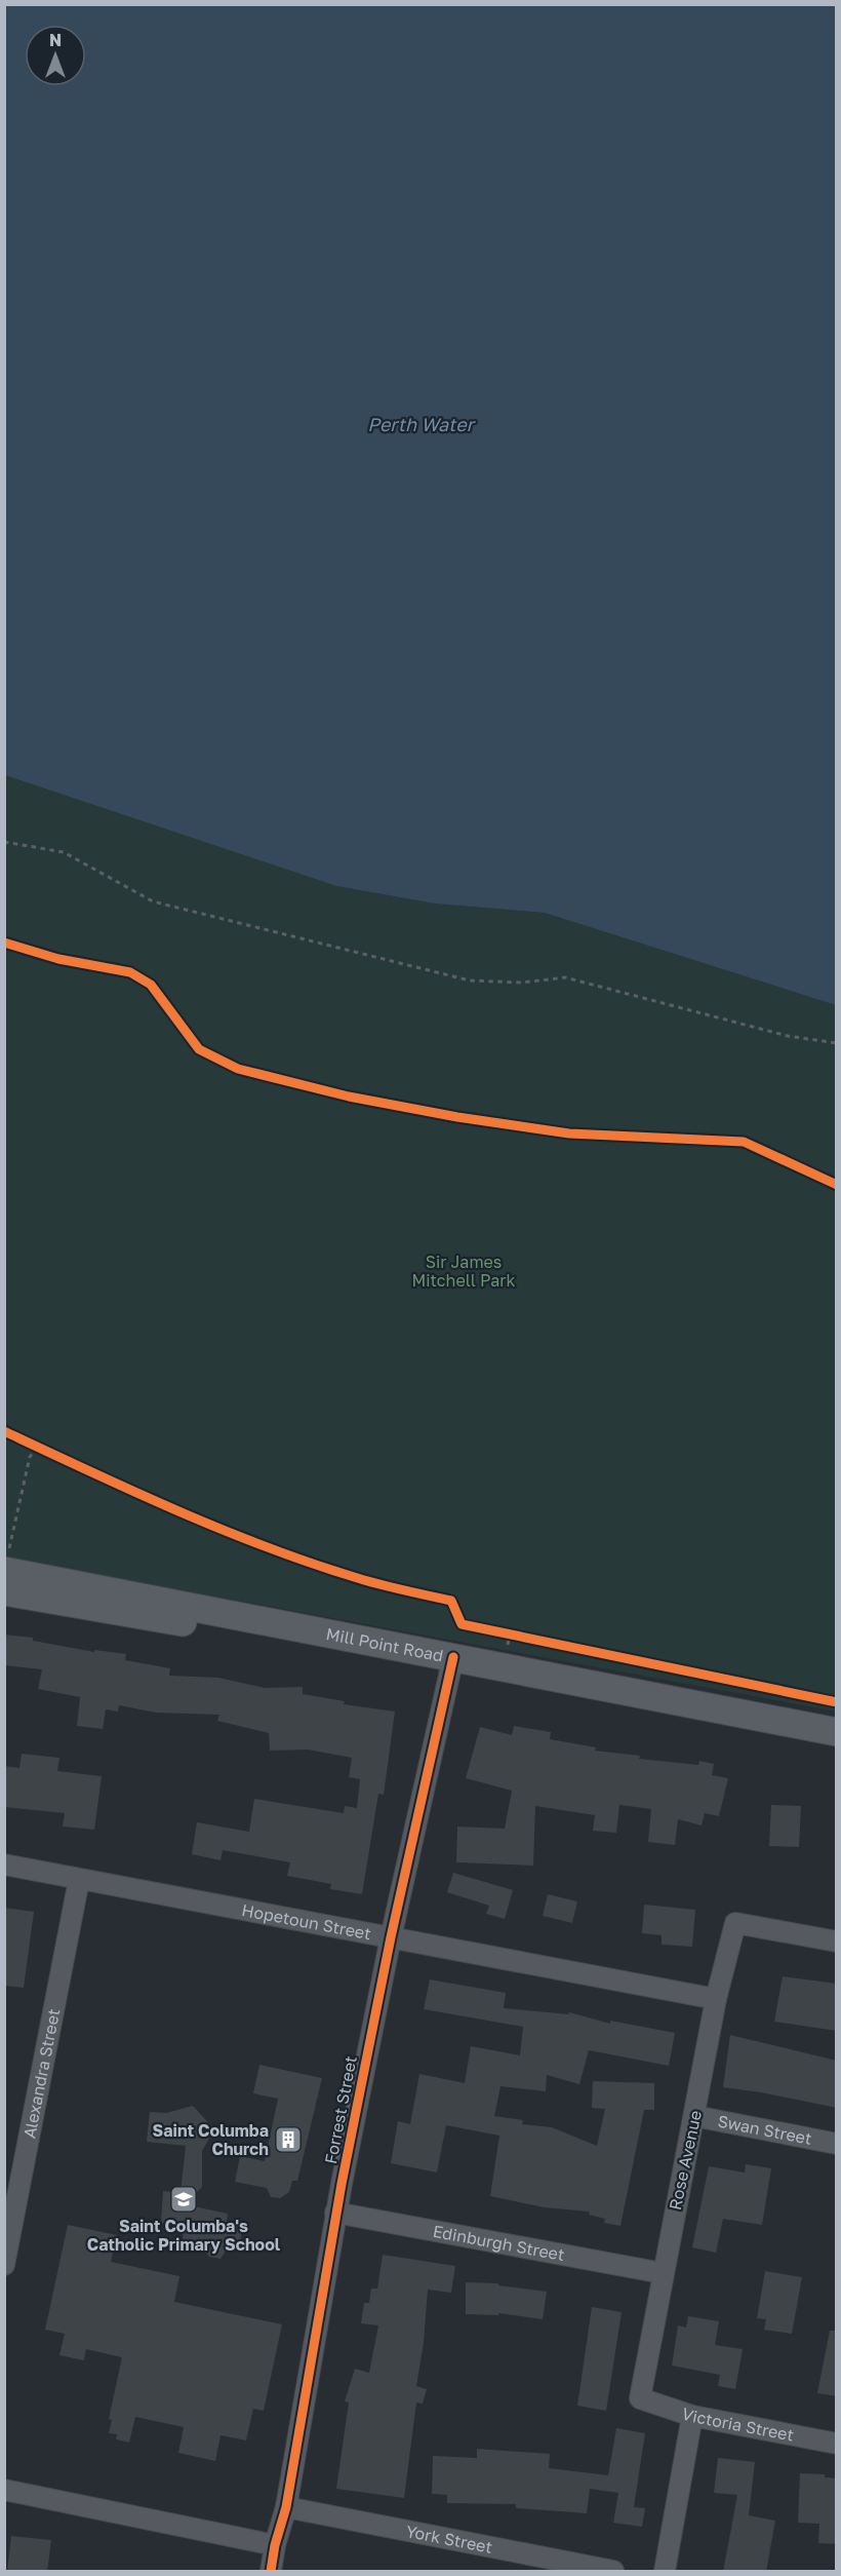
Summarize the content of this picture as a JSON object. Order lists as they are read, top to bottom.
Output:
{
  "streets": {
    "main road": ["Mill Point Road"],
    "street": [
      "Hopetoun Street",
      "Alexandra Street",
      "Forrest Street",
      "Swan Street",
      "Rose Avenue",
      "Edinburgh Street",
      "Victoria Street",
      "York Street"
    ]
  },
  "crossings": [
    ["Mill Point Road", "Forrest Street"],
    ["Hopetoun Street", "Alexandra Street"],
    ["Hopetoun Street", "Forrest Street"],
    ["Hopetoun Street", "Rose Avenue"],
    ["Forrest Street", "Edinburgh Street"],
    ["Forrest Street", "York Street"],
    ["Swan Street", "Rose Avenue"],
    ["Rose Avenue", "Edinburgh Street"],
    ["Rose Avenue", "Victoria Street"]
  ],
  "water": ["Perth Water"],
  "parks": ["Sir James Mitchell Park"],
  "places": {
    "building": ["Saint Columba Church"],
    "school or university": ["Saint Columba's Catholic Primary School"]
  },
  "north": "top"
}
